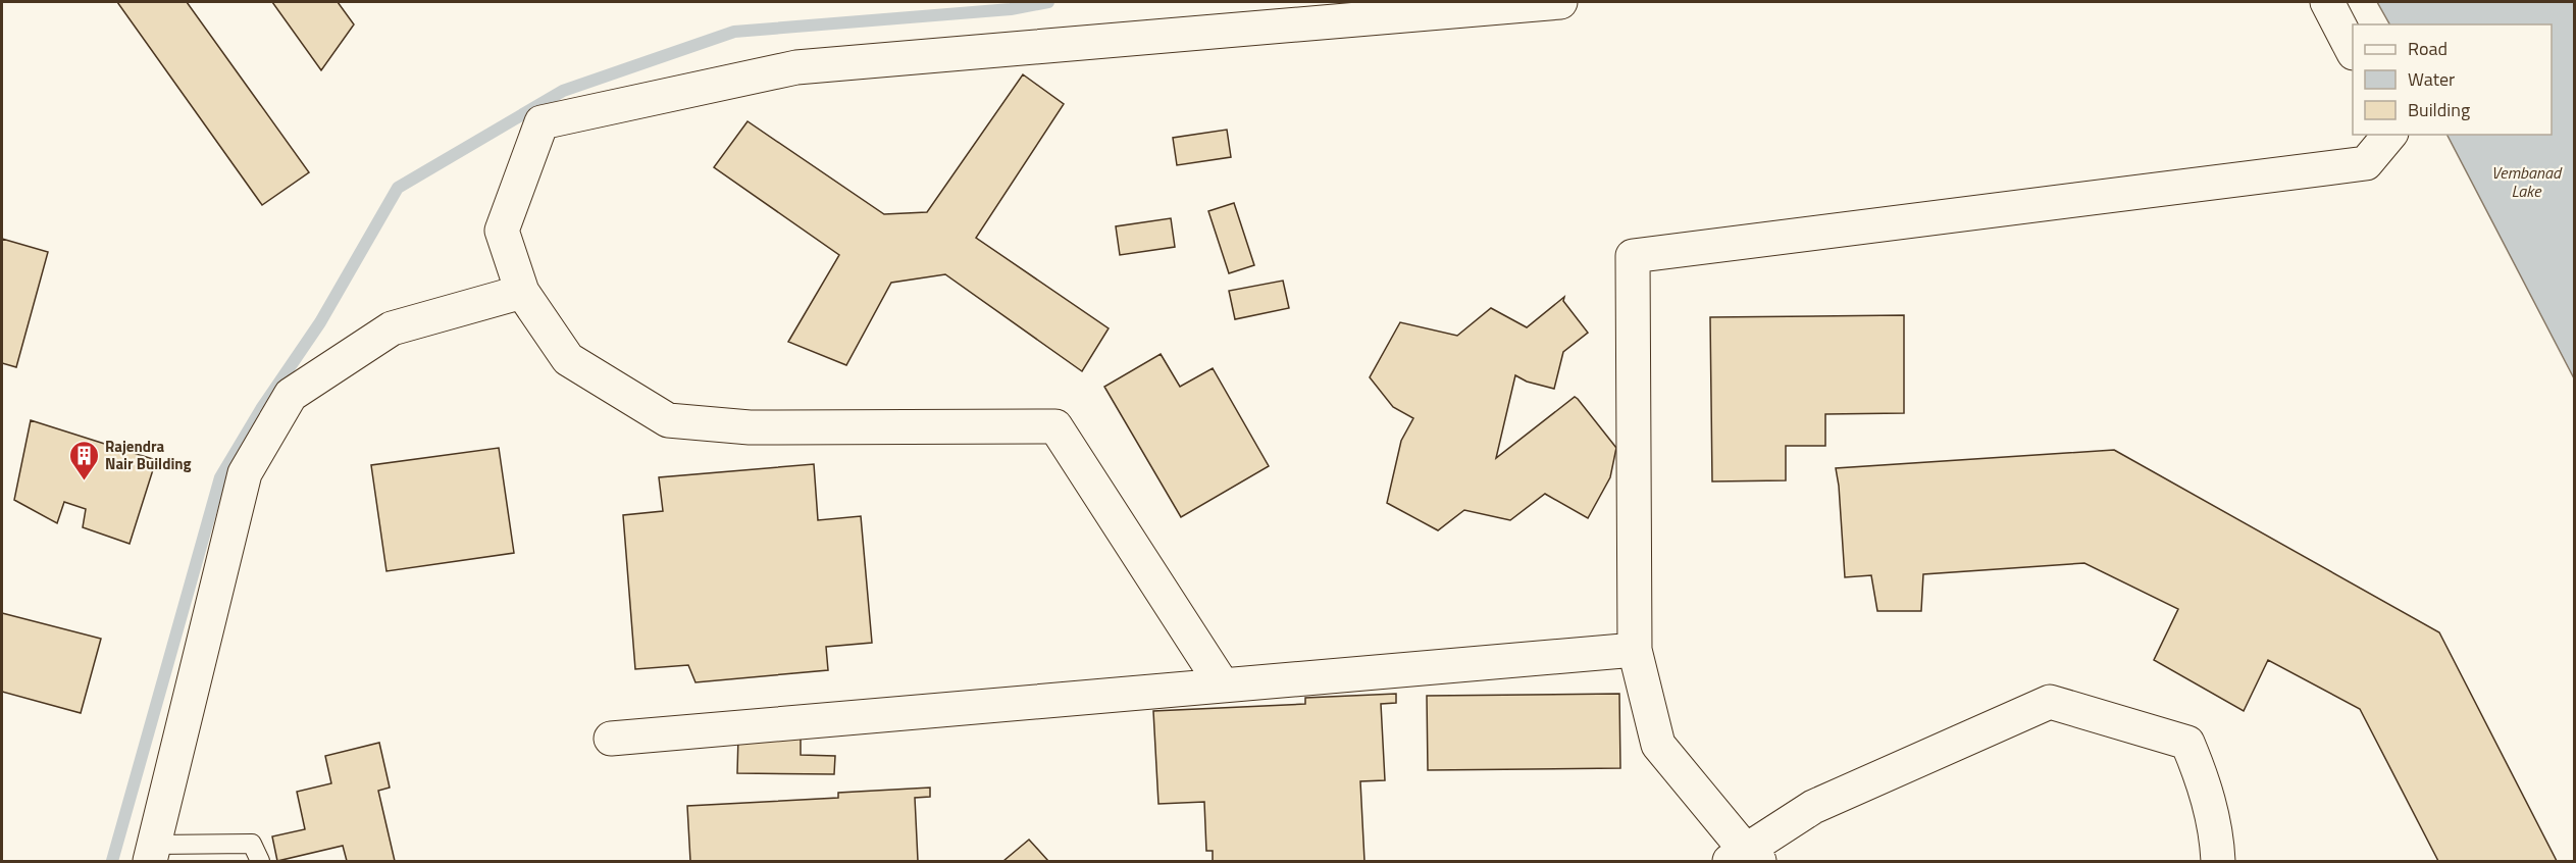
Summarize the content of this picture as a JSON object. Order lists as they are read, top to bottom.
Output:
{
  "water": ["Vembanad Lake"],
  "places": {
    "building": ["Rajendra Nair Building"]
  },
  "legend": ["Road", "Water", "Building"]
}
